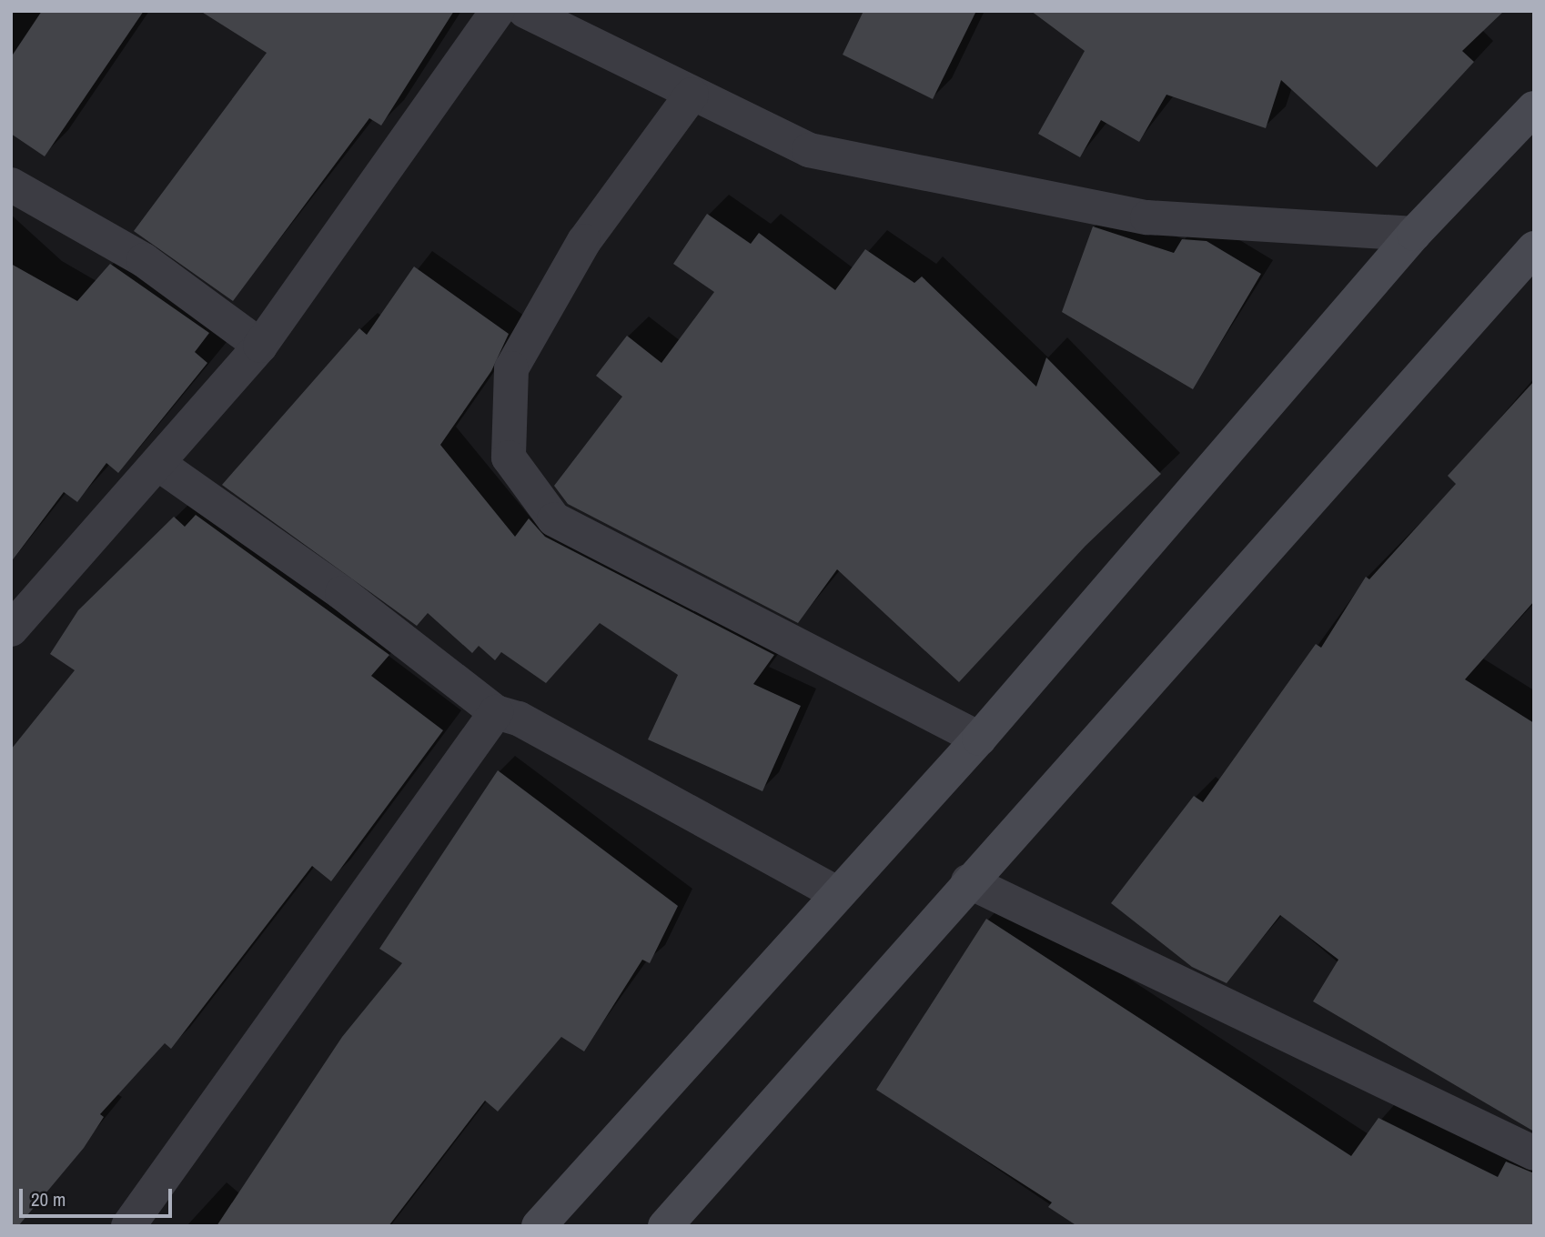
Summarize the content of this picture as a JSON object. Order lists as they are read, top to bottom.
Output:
{
  "scale_bar": "20 m"
}
